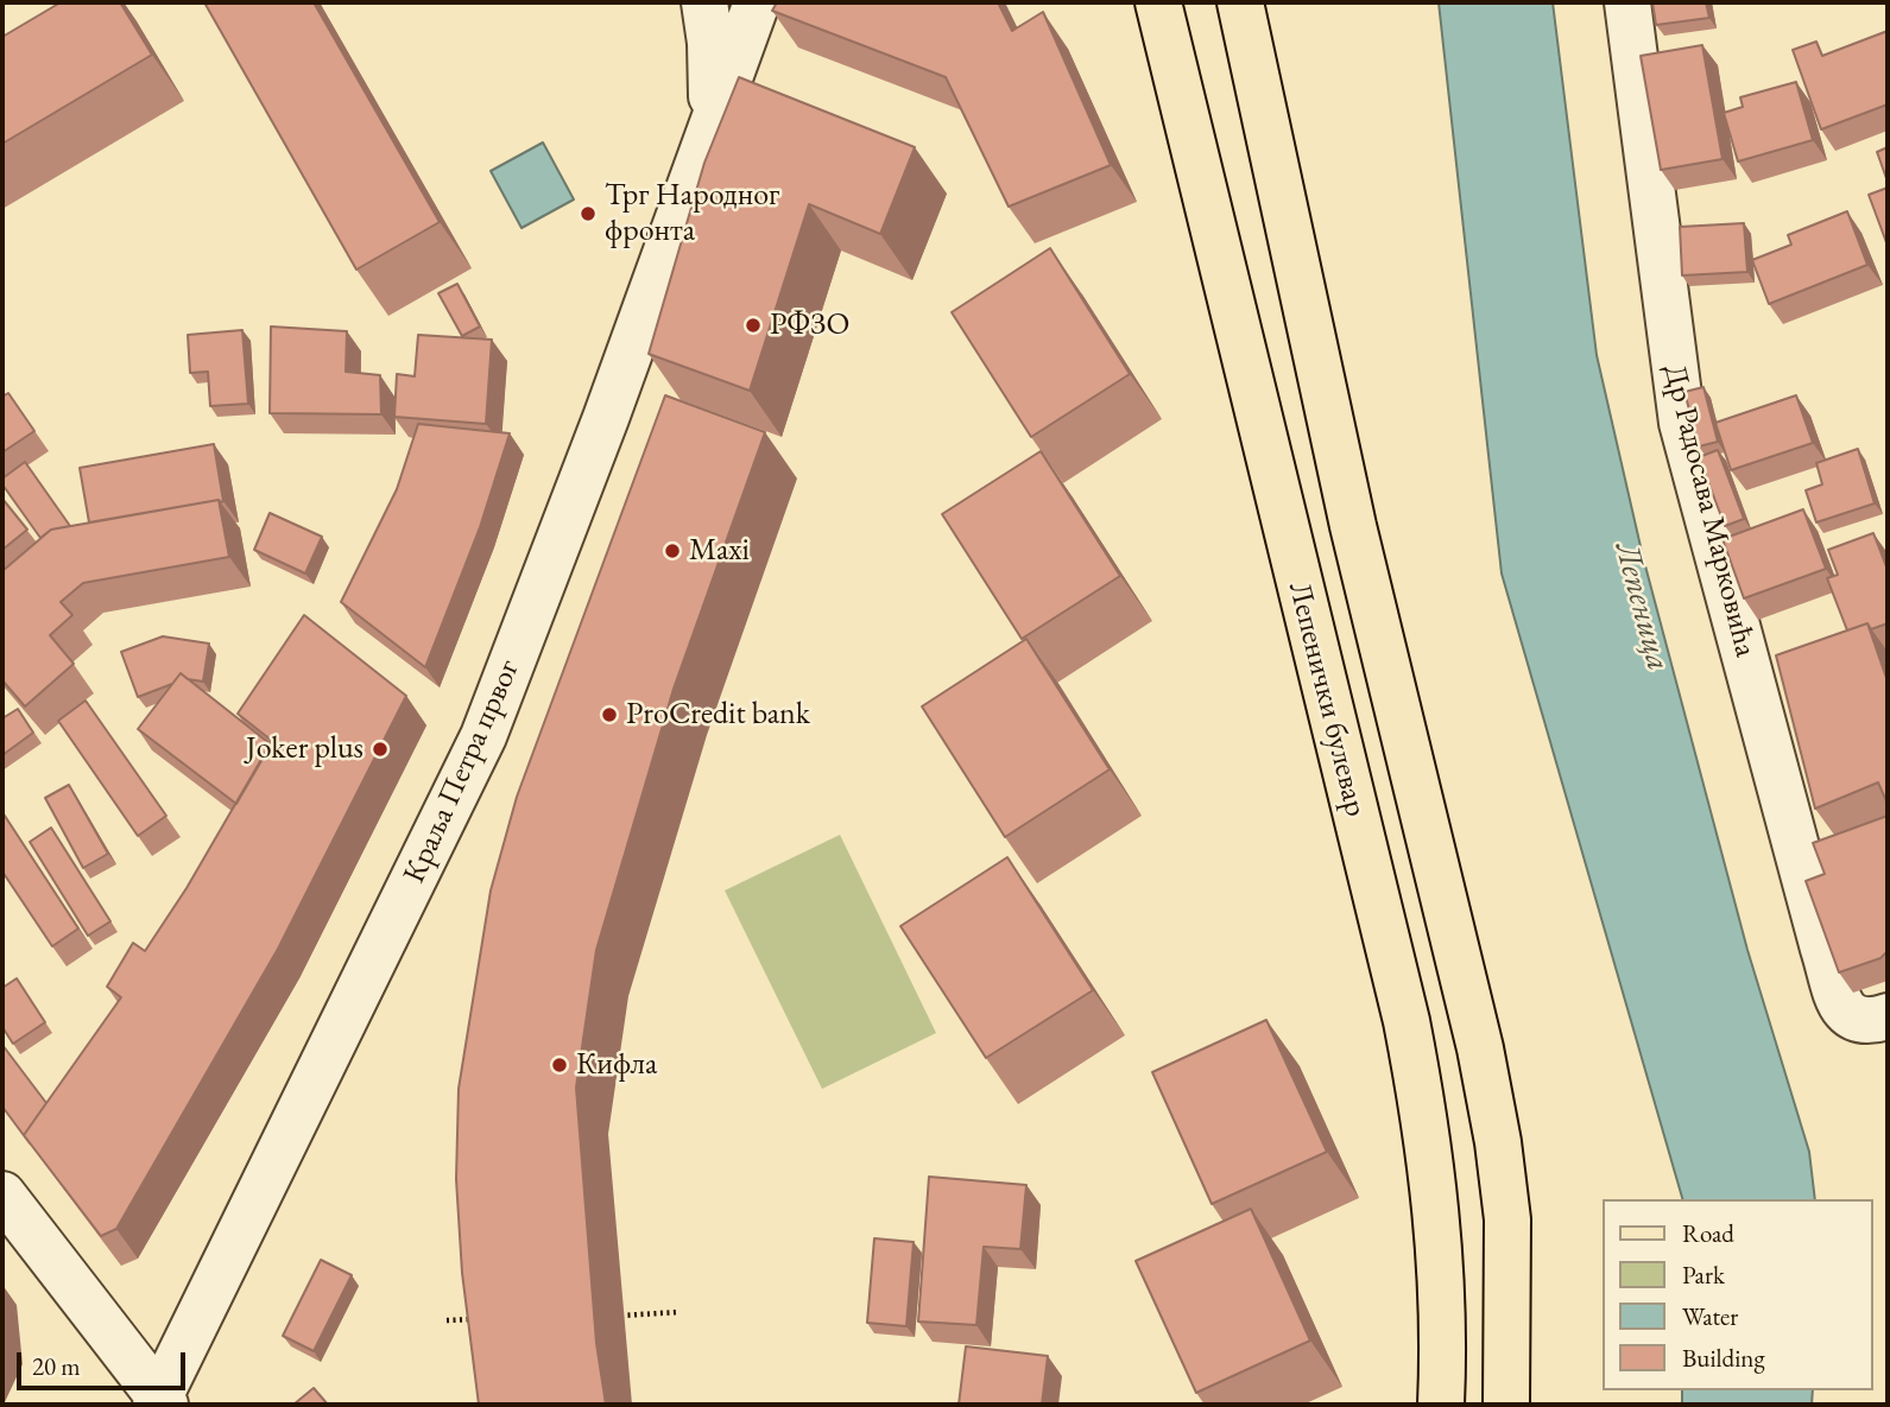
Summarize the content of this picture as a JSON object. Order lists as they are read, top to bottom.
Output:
{
  "streets": {
    "main road": ["Лепенички булевар"],
    "street": ["Др Радосава Марковића", "Краља Петра првог"]
  },
  "water": ["Лепеница"],
  "places": [
    "Трг Народног фронта",
    "РФЗО",
    "Maxi",
    "ProCredit bank",
    "Joker plus",
    "Кифла"
  ],
  "legend": [
    "Road",
    "Park",
    "Water",
    "Building"
  ],
  "scale_bar": "20 m"
}
